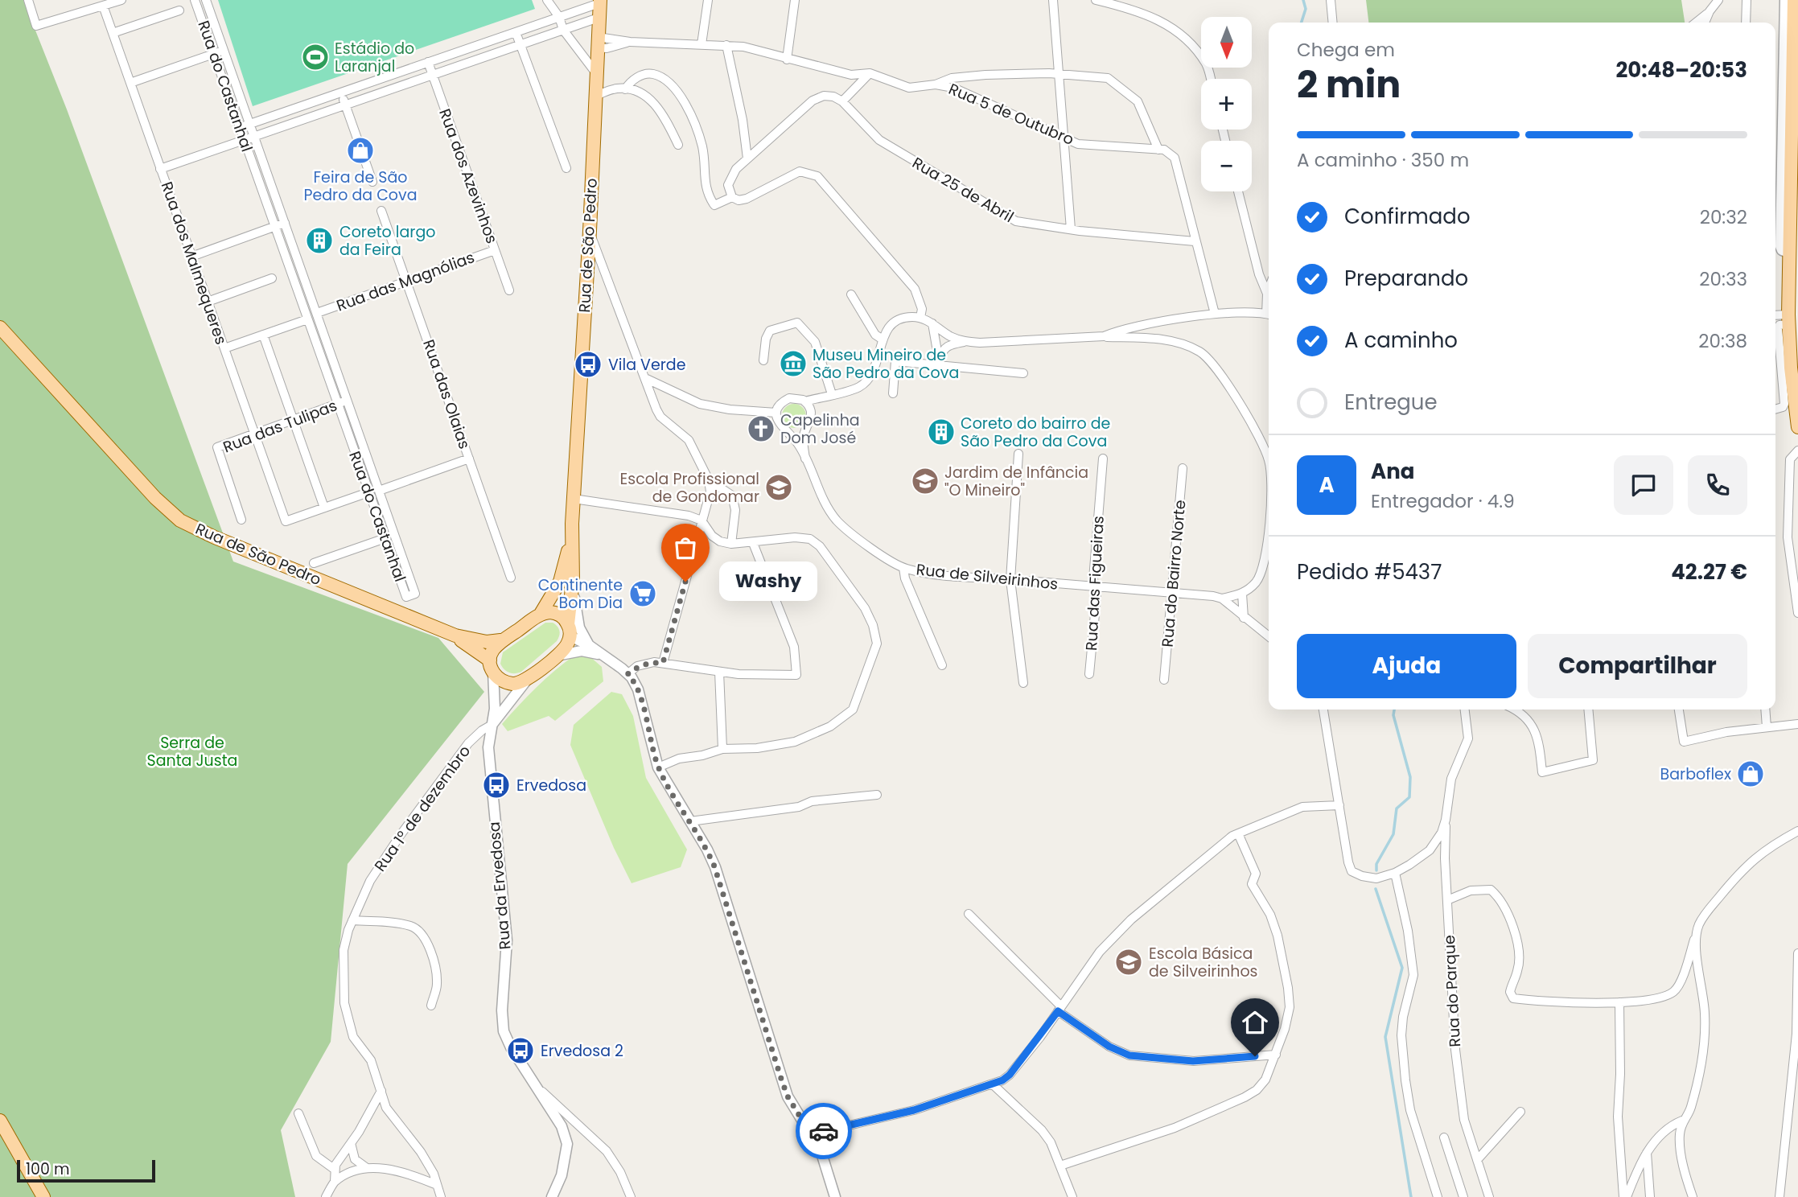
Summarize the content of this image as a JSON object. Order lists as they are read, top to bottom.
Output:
{
  "streets": {
    "main road": ["Rua de São Pedro"],
    "street": [
      "Rua do Castanhal",
      "Rua 5 de Outubro",
      "Rua dos Azevinhos",
      "Rua 25 de Abril",
      "Rua dos Malmequeres",
      "Rua das Magnólias",
      "Rua das Olaias",
      "Rua das Tulipas",
      "Rua do Bairro Norte",
      "Rua de Silveirinhos",
      "Rua das Figueiras",
      "Rua 1º de dezembro",
      "Rua da Ervedosa",
      "Rua do Parque"
    ]
  },
  "crossings": [
    ["Rua do Castanhal", "Rua das Magnólias"],
    ["Rua do Castanhal", "Rua das Tulipas"],
    ["Rua 5 de Outubro", "Rua de São Pedro"],
    ["Rua dos Azevinhos", "Rua das Magnólias"],
    ["Rua de São Pedro", "Rua da Ervedosa"],
    ["Rua dos Malmequeres", "Rua das Tulipas"],
    ["Rua das Magnólias", "Rua das Olaias"],
    ["Rua do Bairro Norte", "Rua de Silveirinhos"],
    ["Rua de Silveirinhos", "Rua das Figueiras"],
    ["Rua 1º de dezembro", "Rua da Ervedosa"]
  ],
  "parks": ["Serra de Santa Justa"],
  "places": {
    "sports": ["Estádio do Laranjal"],
    "shop": ["Feira de São Pedro da Cova", "Barboflex"],
    "building": ["Coreto largo da Feira", "Coreto do bairro de São Pedro da Cova"],
    "museum": ["Museu Mineiro de São Pedro da Cova"],
    "bus stop": ["Vila Verde", "Ervedosa", "Ervedosa 2"],
    "church": ["Capelinha Dom José"],
    "school or university": ["Jardim de Infância \"O Mineiro\"", "Escola Profissional de Gondomar", "Escola Básica de Silveirinhos"],
    "other": ["Washy"],
    "supermarket": ["Continente Bom Dia"]
  },
  "scale_bar": "100 m",
  "north": "bottom",
  "page": {
    "map_buttons": ["+", "−"],
    "heading": ["2 min", "Chega em", "20:48–20:53"],
    "panel": [
      "Ana",
      "Entregador · 4.9",
      "Pedido #5437",
      "42.27 €"
    ],
    "bar": "A caminho · 350 m",
    "list": [
      ["Confirmado", "20:32"],
      ["Preparando", "20:33"],
      ["A caminho", "20:38"],
      "Entregue"
    ],
    "round": "A",
    "bubble": "Washy",
    "buttons": ["Ajuda", "Compartilhar"],
    "scale": "100 m"
  }
}
